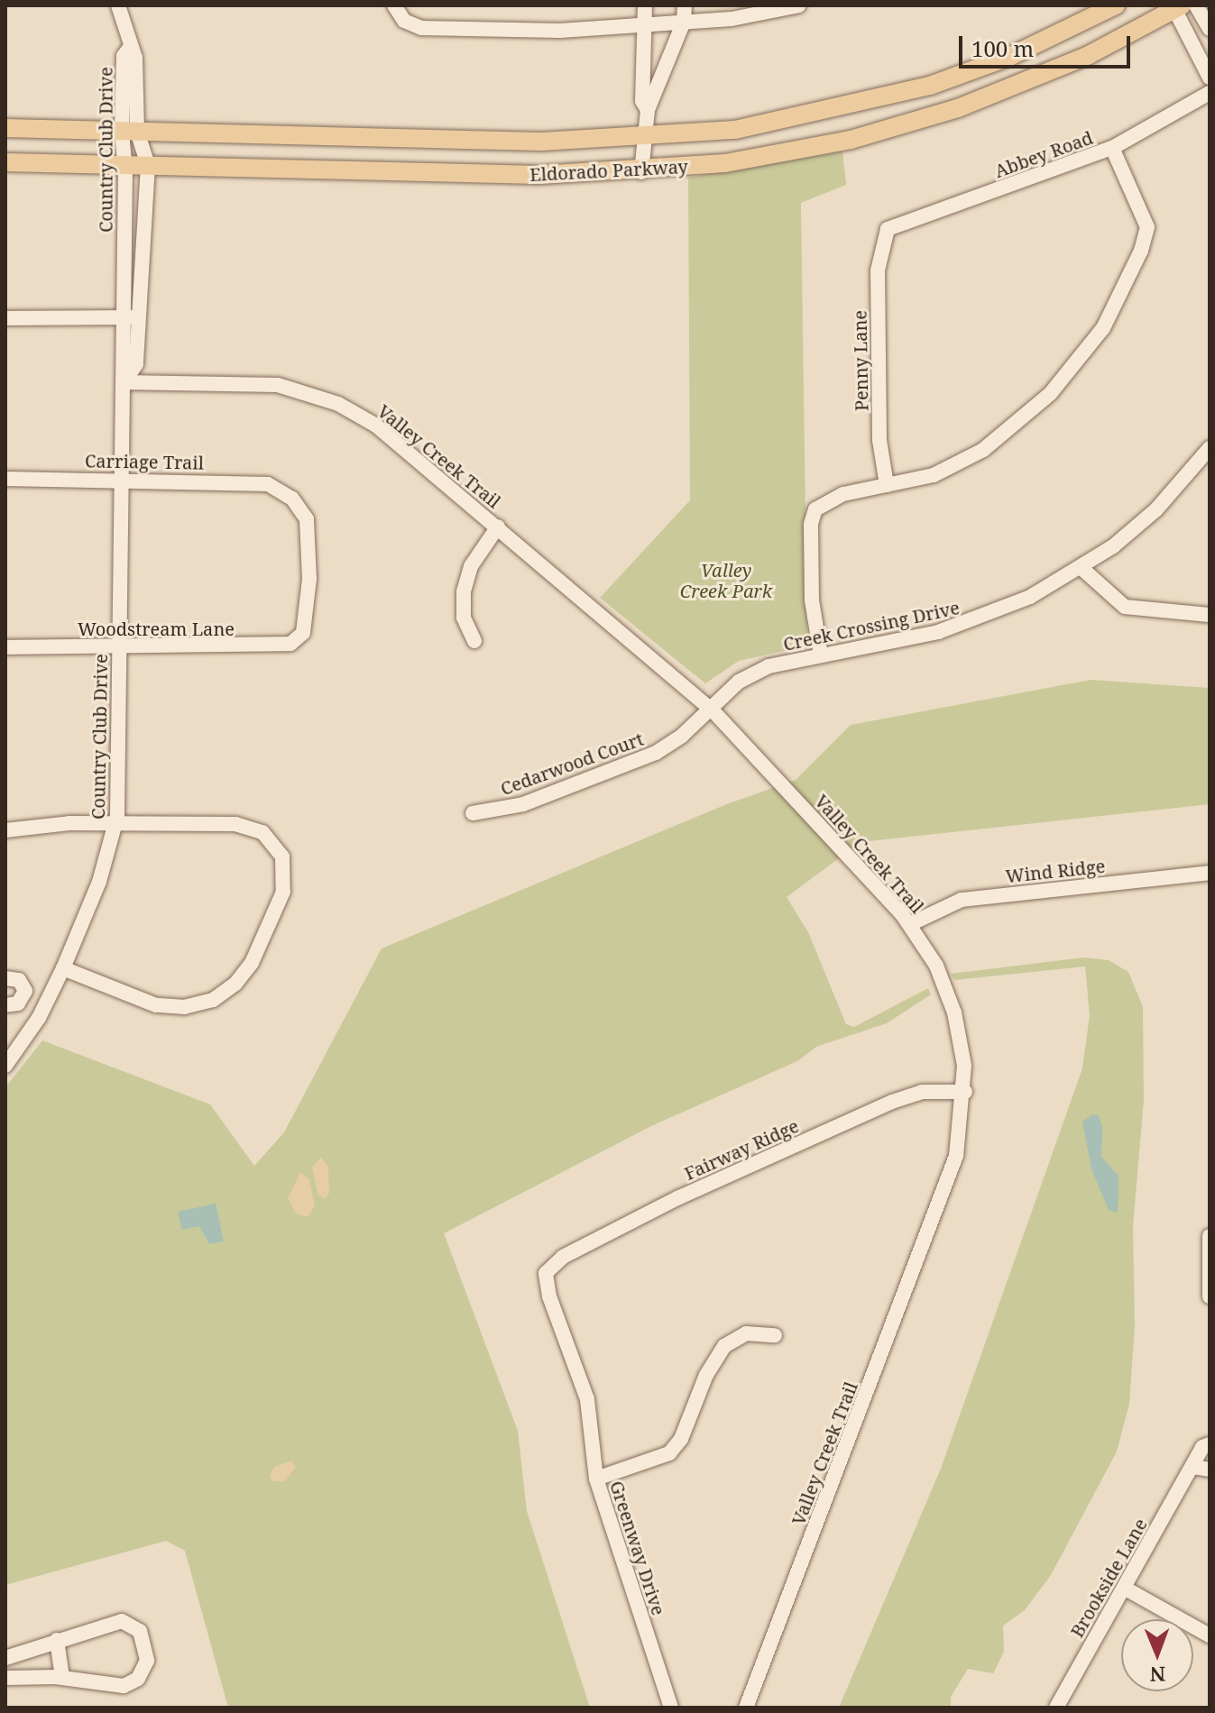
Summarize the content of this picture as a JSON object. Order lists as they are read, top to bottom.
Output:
{
  "streets": {
    "main road": ["Eldorado Parkway"],
    "street": [
      "Country Club Drive",
      "Abbey Road",
      "Penny Lane",
      "Valley Creek Trail",
      "Carriage Trail",
      "Creek Crossing Drive",
      "Woodstream Lane",
      "Cedarwood Court",
      "Wind Ridge",
      "Fairway Ridge",
      "Greenway Drive",
      "Brookside Lane"
    ]
  },
  "crossings": [
    ["Country Club Drive", "Eldorado Parkway"],
    ["Country Club Drive", "Valley Creek Trail"],
    ["Country Club Drive", "Carriage Trail"],
    ["Country Club Drive", "Woodstream Lane"],
    ["Abbey Road", "Penny Lane"],
    ["Valley Creek Trail", "Creek Crossing Drive"],
    ["Valley Creek Trail", "Cedarwood Court"],
    ["Valley Creek Trail", "Wind Ridge"],
    ["Valley Creek Trail", "Fairway Ridge"],
    ["Carriage Trail", "Woodstream Lane"],
    ["Creek Crossing Drive", "Cedarwood Court"],
    ["Fairway Ridge", "Greenway Drive"]
  ],
  "parks": ["Valley Creek Park"],
  "scale_bar": "100 m",
  "north": "bottom"
}
